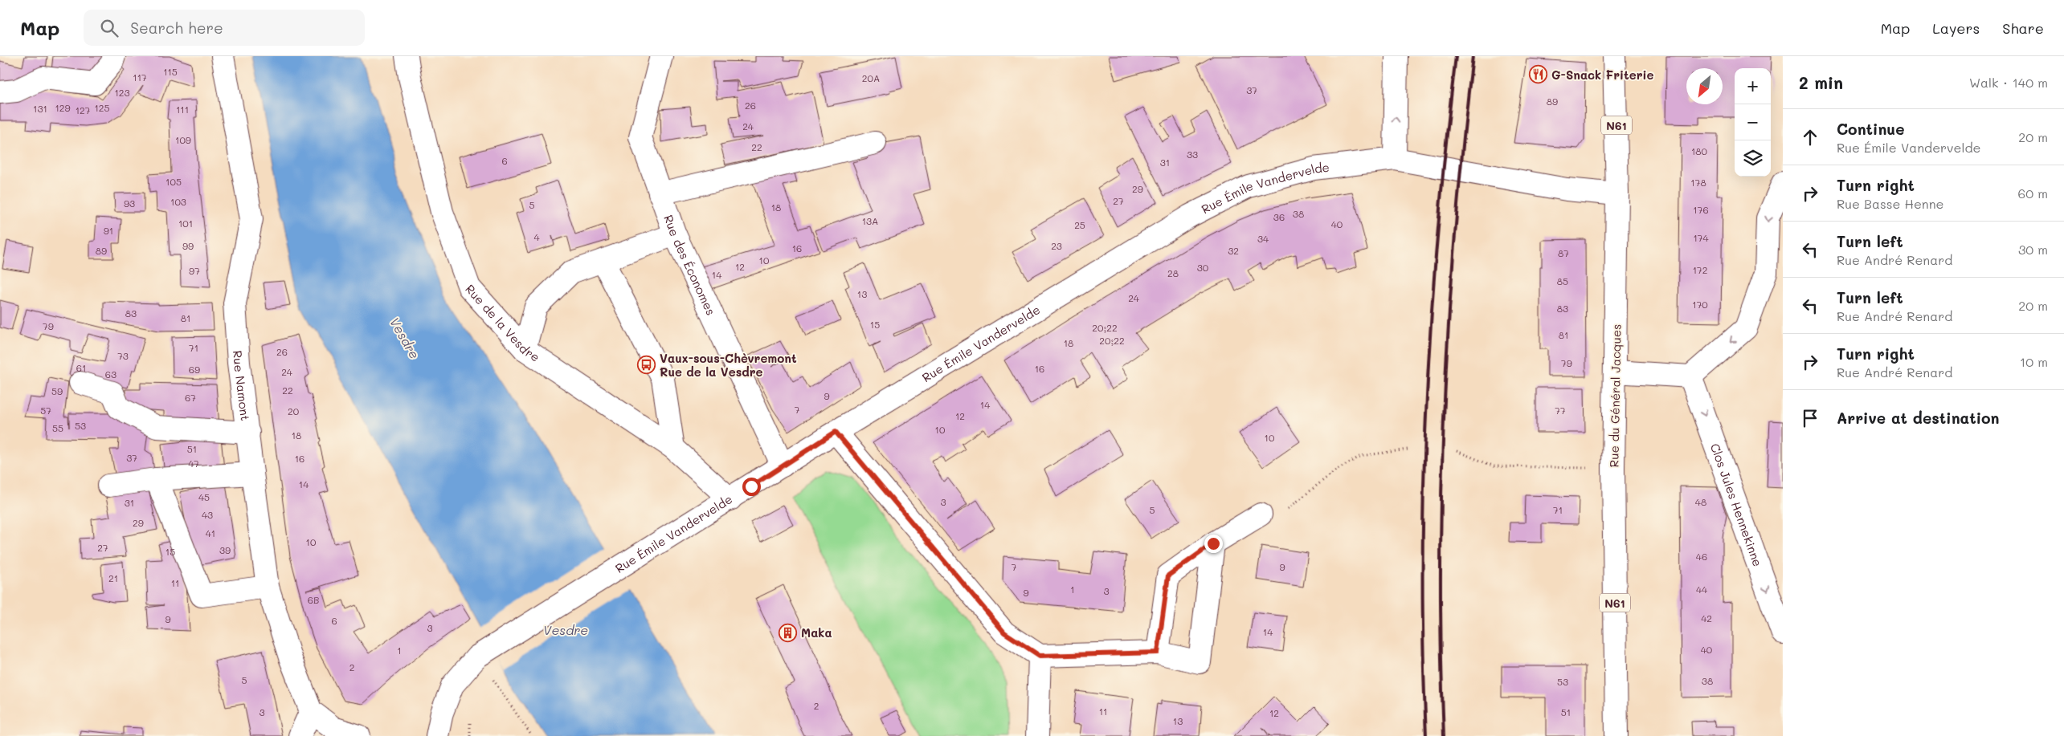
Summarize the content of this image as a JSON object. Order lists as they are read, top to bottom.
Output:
{
  "streets": {
    "street": [
      "N61",
      "Rue Émile Vandervelde",
      "Rue des Économes",
      "Rue de la Vesdre",
      "Rue Namont",
      "Rue du Général Jacques",
      "Clos Jules Hennekinne"
    ]
  },
  "crossings": [
    ["Rue Émile Vandervelde", "Rue des Économes"],
    ["Rue Émile Vandervelde", "Rue de la Vesdre"],
    ["Rue Émile Vandervelde", "Rue du Général Jacques"]
  ],
  "one_way": ["Clos Jules Hennekinne"],
  "water": ["Vesdre"],
  "places": {
    "restaurant": ["G-Snack Friterie"],
    "bus stop": ["Vaux-sous-Chèvremont Rue de la Vesdre"],
    "building": ["Maka"]
  },
  "house_numbers": [
    "115",
    "117",
    "20A",
    "37",
    "123",
    "89",
    "26",
    "129",
    "125",
    "131",
    "111",
    "127",
    "24",
    "109",
    "22",
    "180",
    "33",
    "6",
    "31",
    "105",
    "178",
    "29",
    "27",
    "103",
    "93",
    "5",
    "18",
    "176",
    "38",
    "36",
    "13A",
    "101",
    "40",
    "25",
    "91",
    "4",
    "174",
    "34",
    "99",
    "23",
    "16",
    "89",
    "32",
    "87",
    "10",
    "12",
    "30",
    "172",
    "97",
    "28",
    "14",
    "85",
    "13",
    "24",
    "170",
    "83",
    "83",
    "81",
    "15",
    "79",
    "20;22",
    "81",
    "20;22",
    "18",
    "71",
    "26",
    "73",
    "79",
    "61",
    "16",
    "69",
    "24",
    "63",
    "22",
    "59",
    "9",
    "67",
    "14",
    "7",
    "57",
    "77",
    "20",
    "12",
    "53",
    "55",
    "10",
    "18",
    "10",
    "51",
    "37",
    "16",
    "47",
    "14",
    "45",
    "3",
    "48",
    "31",
    "5",
    "71",
    "43",
    "29",
    "41",
    "10",
    "27",
    "39",
    "15",
    "46",
    "7",
    "9",
    "21",
    "11",
    "1",
    "44",
    "3",
    "9",
    "6B",
    "42",
    "9",
    "6",
    "3",
    "14",
    "40",
    "1",
    "2",
    "5",
    "38",
    "53",
    "2",
    "11",
    "3",
    "51",
    "12",
    "13"
  ],
  "north": "bottom left",
  "page": {
    "header": "Map",
    "search": "Search here",
    "nav": ["Map", "Layers", "Share"],
    "heading": ["2 min", "Walk · 140 m"],
    "map_buttons": ["+", "−"],
    "list": [
      ["Continue", "Rue Émile Vandervelde", "20 m"],
      ["Turn right", "Rue Basse Henne", "60 m"],
      ["Turn left", "Rue André Renard", "30 m"],
      ["Turn left", "Rue André Renard", "20 m"],
      ["Turn right", "Rue André Renard", "10 m"],
      "Arrive at destination"
    ]
  }
}
